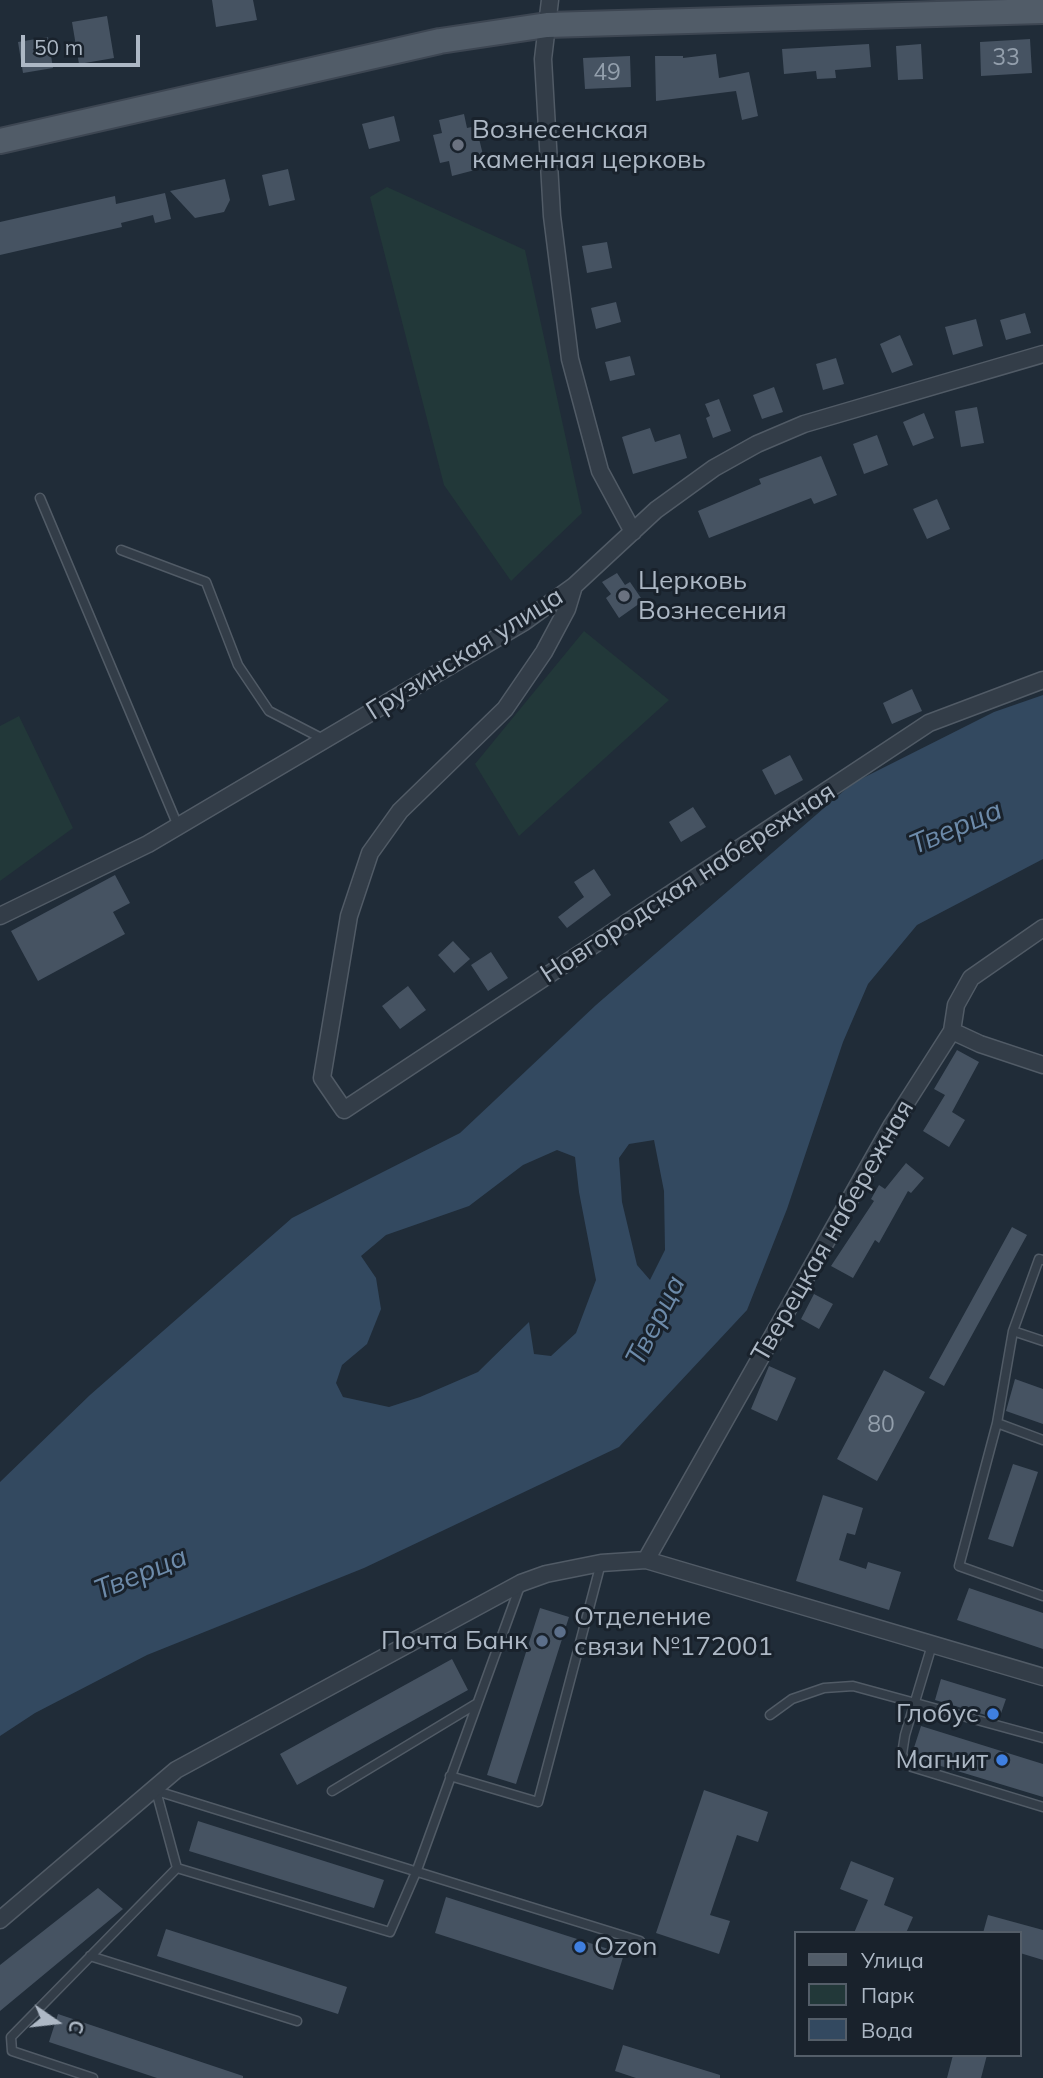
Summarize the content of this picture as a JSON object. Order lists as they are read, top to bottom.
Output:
{
  "streets": {
    "street": ["Грузинская улица", "Новгородская набережная", "Тверецкая набережная"]
  },
  "crossings": [
    ["Грузинская улица", "Новгородская набережная"]
  ],
  "water": ["Тверца"],
  "places": [
    "Вознесенская каменная церковь",
    "Церковь Вознесения",
    "Отделение связи №172001",
    "Почта Банк",
    "Глобус",
    "Магнит",
    "Ozon"
  ],
  "house_numbers": ["33", "49", "80"],
  "legend": ["Улица", "Парк", "Вода"],
  "scale_bar": "50 m",
  "north": "right"
}
